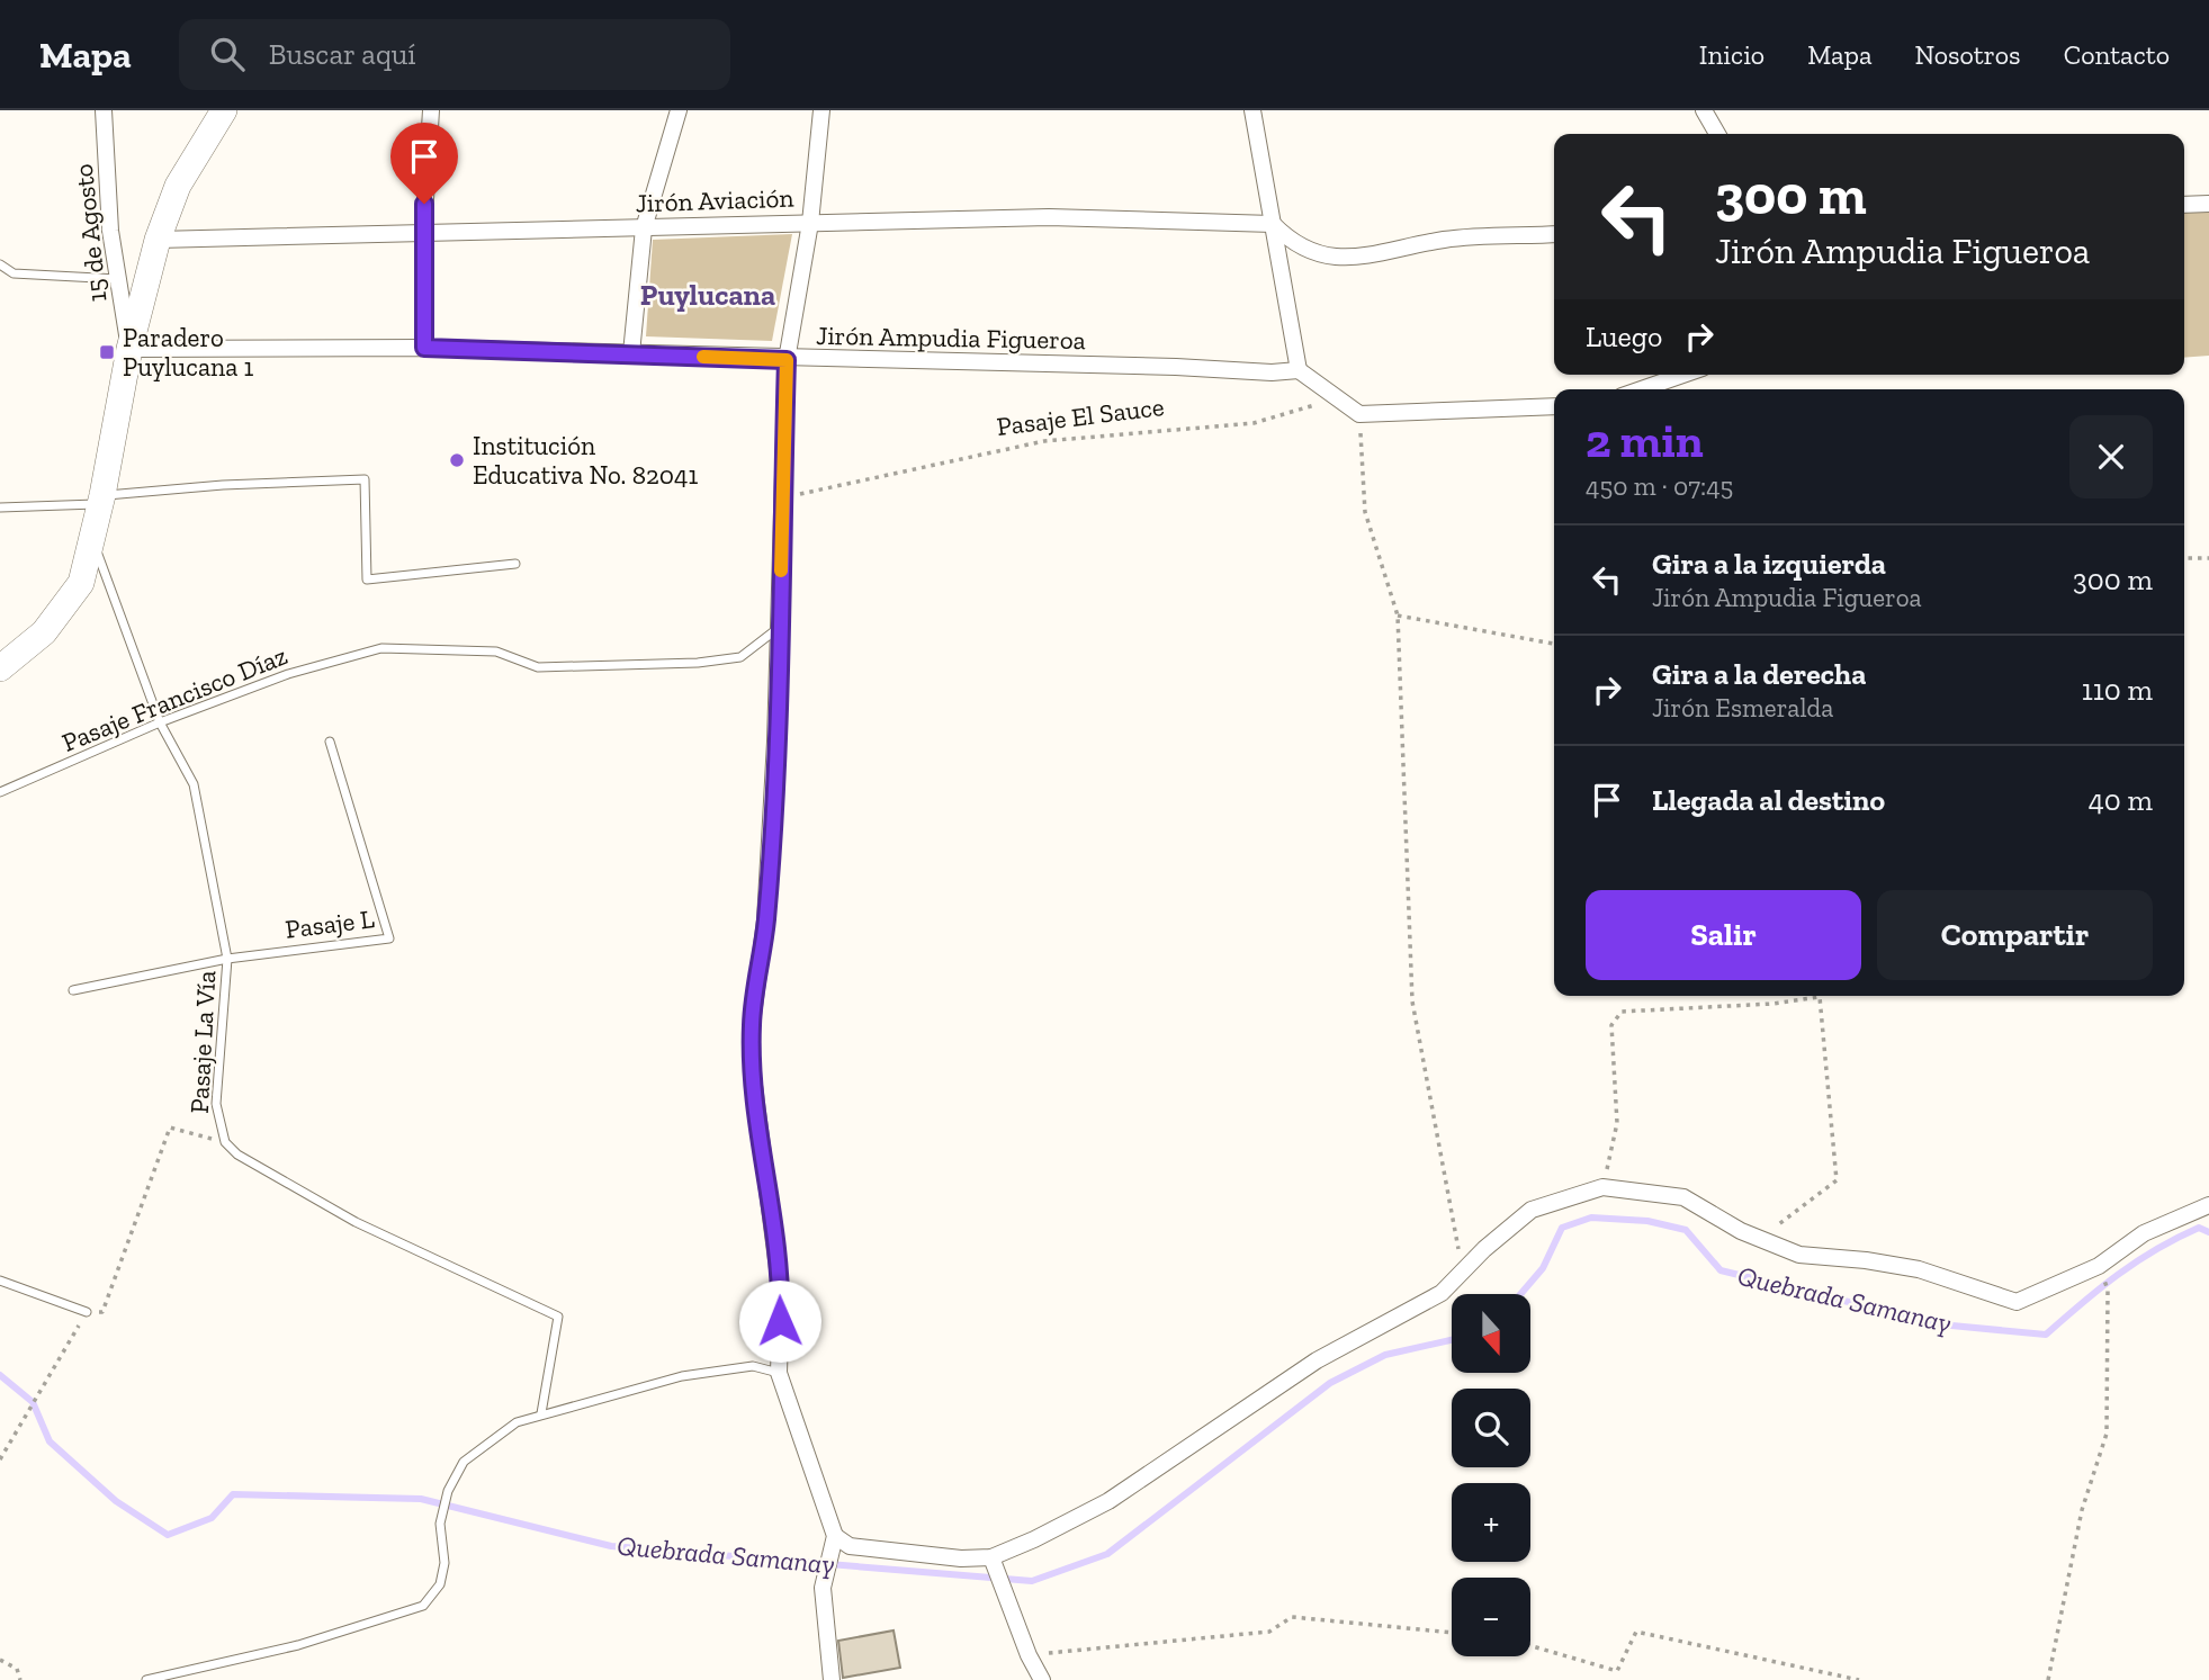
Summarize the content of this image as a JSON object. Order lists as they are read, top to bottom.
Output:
{
  "streets": {
    "street": ["Jirón Aviación", "15 de Agosto", "Jirón Ampudia Figueroa"],
    "lane": ["Pasaje Francisco Díaz", "Pasaje L", "Pasaje La Vía"],
    "path": ["Pasaje El Sauce"]
  },
  "crossings": [
    ["15 de Agosto", "Jirón Ampudia Figueroa"],
    ["Pasaje Francisco Díaz", "Pasaje La Vía"],
    ["Pasaje L", "Pasaje La Vía"]
  ],
  "districts": ["Puylucana"],
  "water": ["Quebrada Samanay"],
  "places": {
    "transit": ["Paradero Puylucana 1"],
    "other": ["Institución Educativa No. 82041"]
  },
  "north": "bottom",
  "page": {
    "header": "Mapa",
    "search": "Buscar aquí",
    "nav": [
      "Inicio",
      "Mapa",
      "Nosotros",
      "Contacto"
    ],
    "turn": ["300 m", "Jirón Ampudia Figueroa"],
    "then": "Luego",
    "heading": ["2 min", "450 m · 07:45"],
    "list": [
      {
        "name": "Gira a la izquierda",
        "note": "Jirón Ampudia Figueroa",
        "value": "300 m"
      },
      {
        "name": "Gira a la derecha",
        "note": "Jirón Esmeralda",
        "value": "110 m"
      },
      {
        "name": "Llegada al destino",
        "value": "40 m"
      }
    ],
    "buttons": ["Salir", "Compartir"],
    "map_buttons": ["+", "−"]
  }
}
